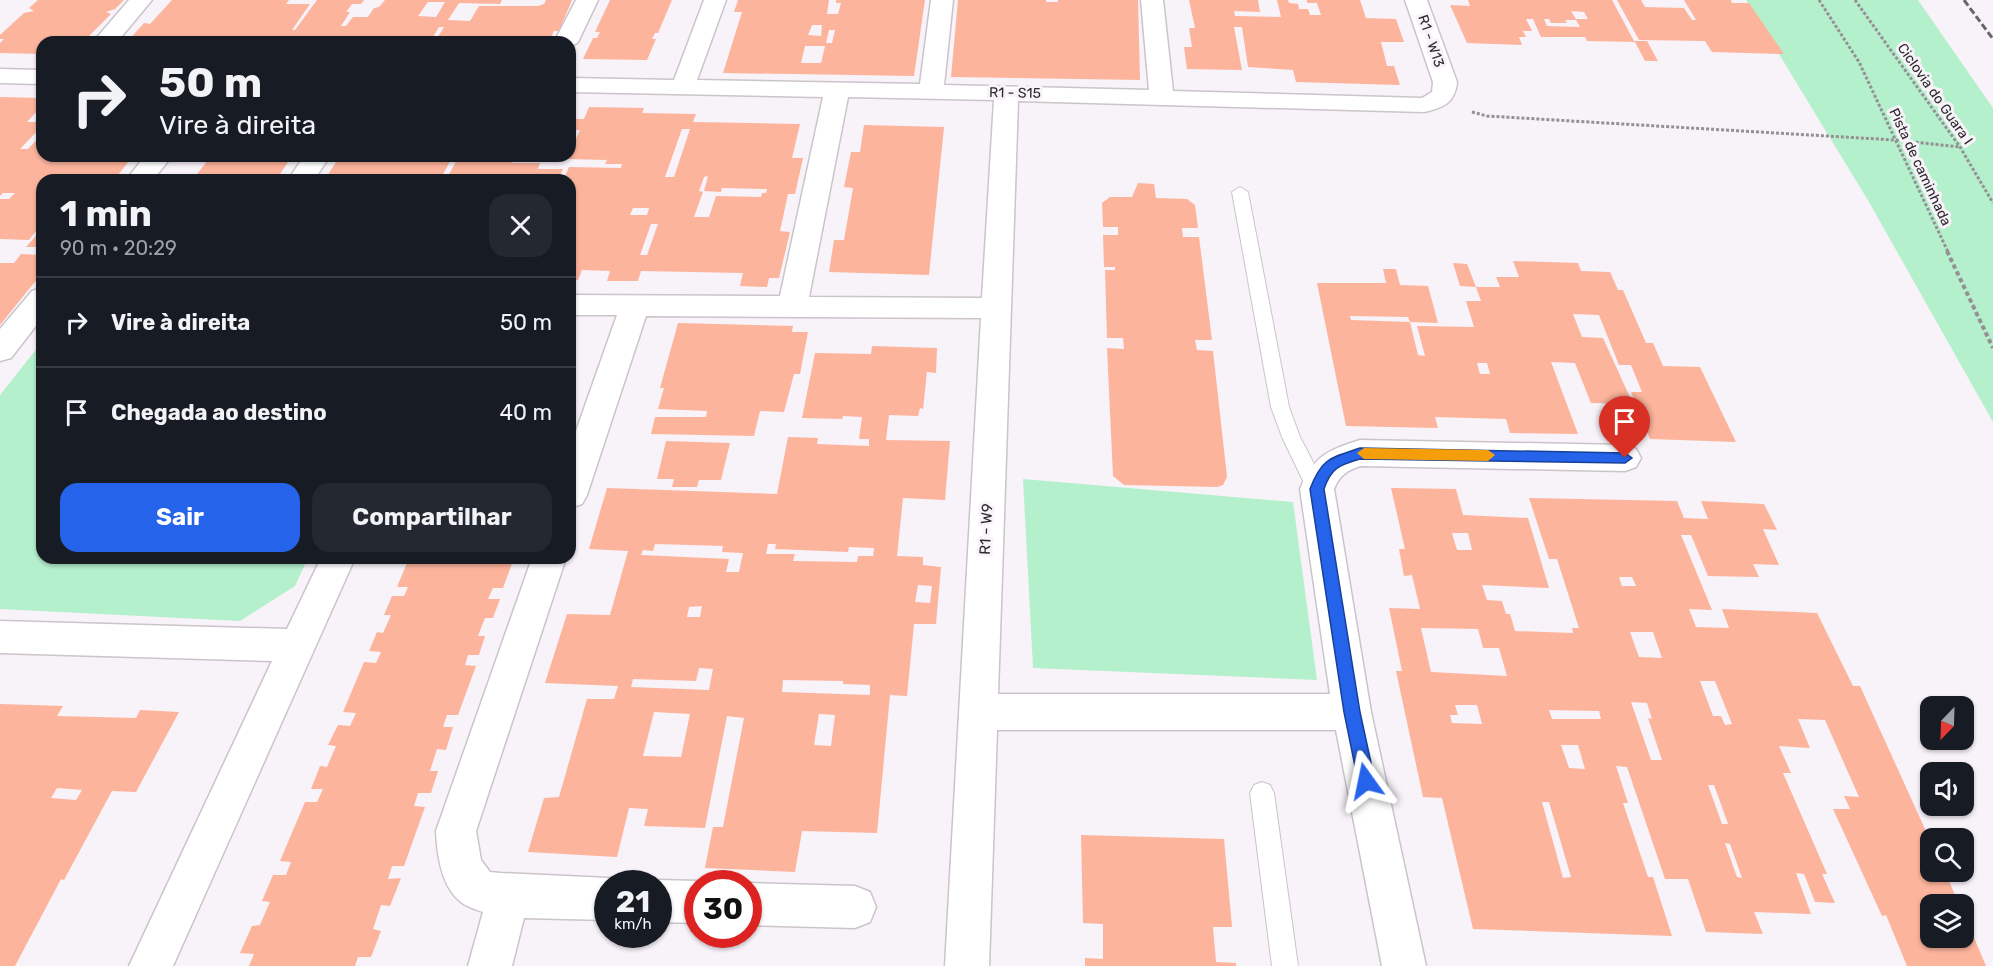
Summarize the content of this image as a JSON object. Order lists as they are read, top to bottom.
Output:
{
  "streets": {
    "street": ["R1 - W13", "R1 - S15", "R1 - W9"],
    "path": ["Ciclovia do Guara I", "Pista de caminhada"]
  },
  "crossings": [
    ["R1 - W13", "R1 - S15"],
    ["R1 - S15", "R1 - W9"]
  ],
  "north": "bottom left",
  "page": {
    "turn": ["50 m", "Vire à direita"],
    "heading": ["1 min", "90 m · 20:29"],
    "list": [
      {
        "name": "Vire à direita",
        "value": "50 m"
      },
      {
        "name": "Chegada ao destino",
        "value": "40 m"
      }
    ],
    "buttons": ["Sair", "Compartilhar"],
    "speed": "21 km/h",
    "limit": "30"
  }
}
